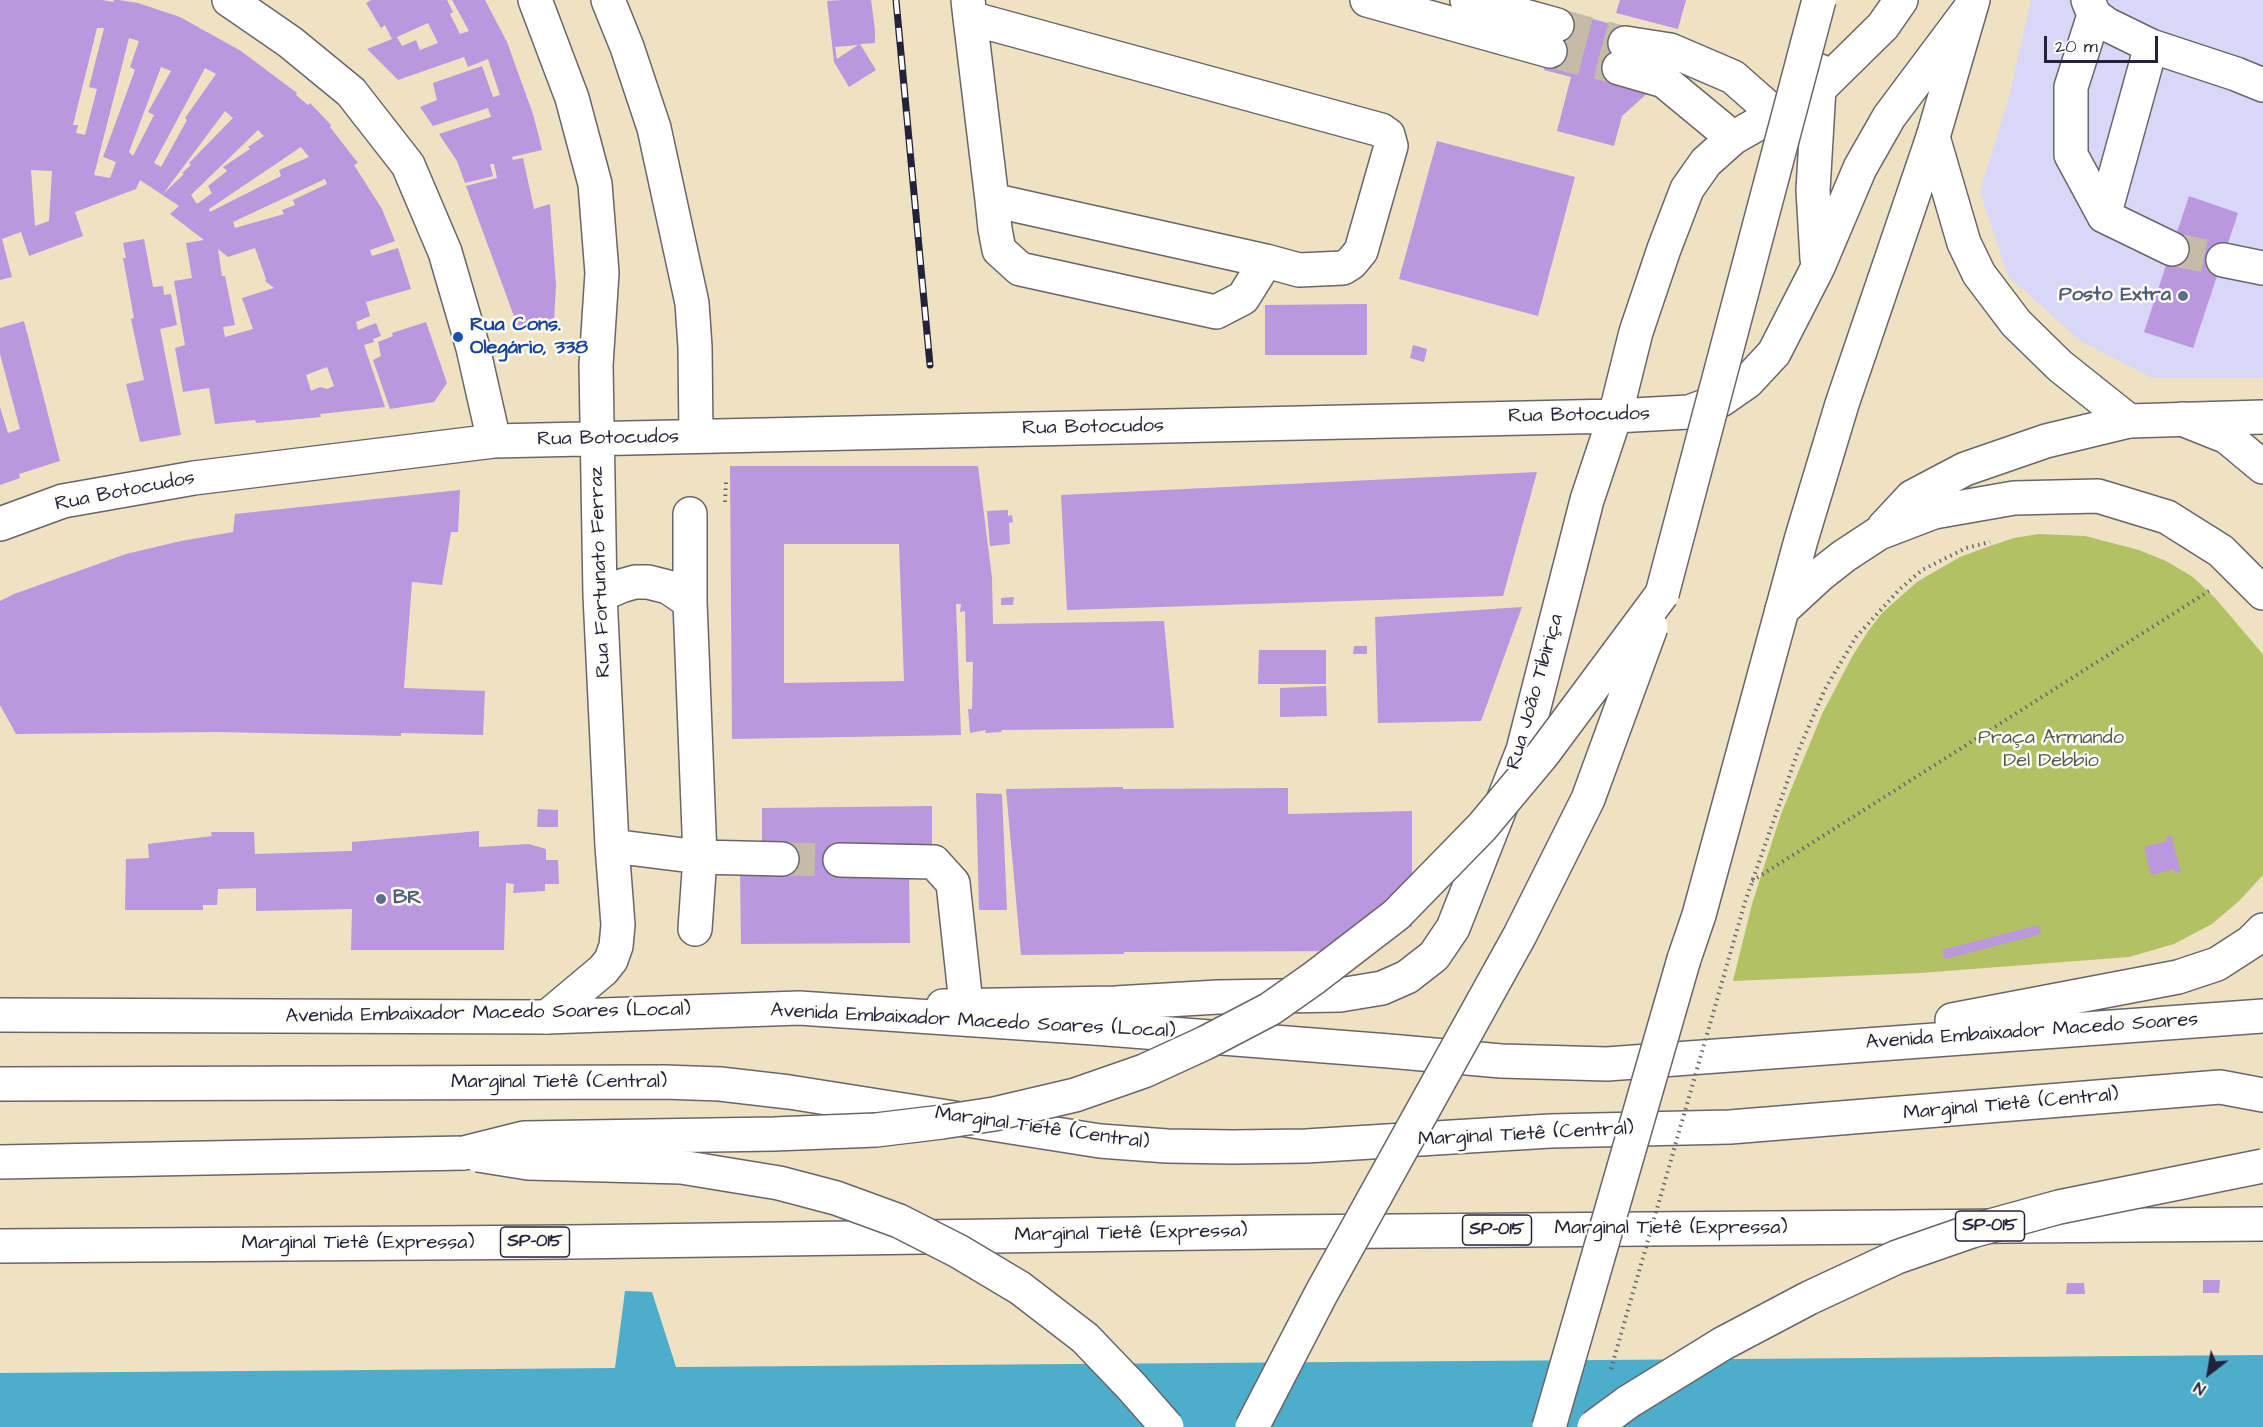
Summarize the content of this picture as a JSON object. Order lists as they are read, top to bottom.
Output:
{
  "streets": {
    "main road": [
      "Rua Botocudos",
      "Rua Fortunato Ferraz",
      "Rua João Tibiriça",
      "Avenida Embaixador Macedo Soares (Local)",
      "Avenida Embaixador Macedo Soares",
      "Marginal Tietê (Central)",
      "SP-015",
      "Marginal Tietê (Expressa)"
    ]
  },
  "crossings": [
    ["Rua Botocudos", "Rua Fortunato Ferraz"],
    ["Rua Botocudos", "Rua João Tibiriça"],
    ["Rua Fortunato Ferraz", "Avenida Embaixador Macedo Soares (Local)"],
    ["Rua João Tibiriça", "Avenida Embaixador Macedo Soares (Local)"],
    ["Avenida Embaixador Macedo Soares (Local)", "Avenida Embaixador Macedo Soares"]
  ],
  "parks": ["Praça Armando Del Debbio"],
  "places": ["Posto Extra", "Rua Cons. Olegário, 338", "BR"],
  "scale_bar": "20 m",
  "north": "bottom left"
}
